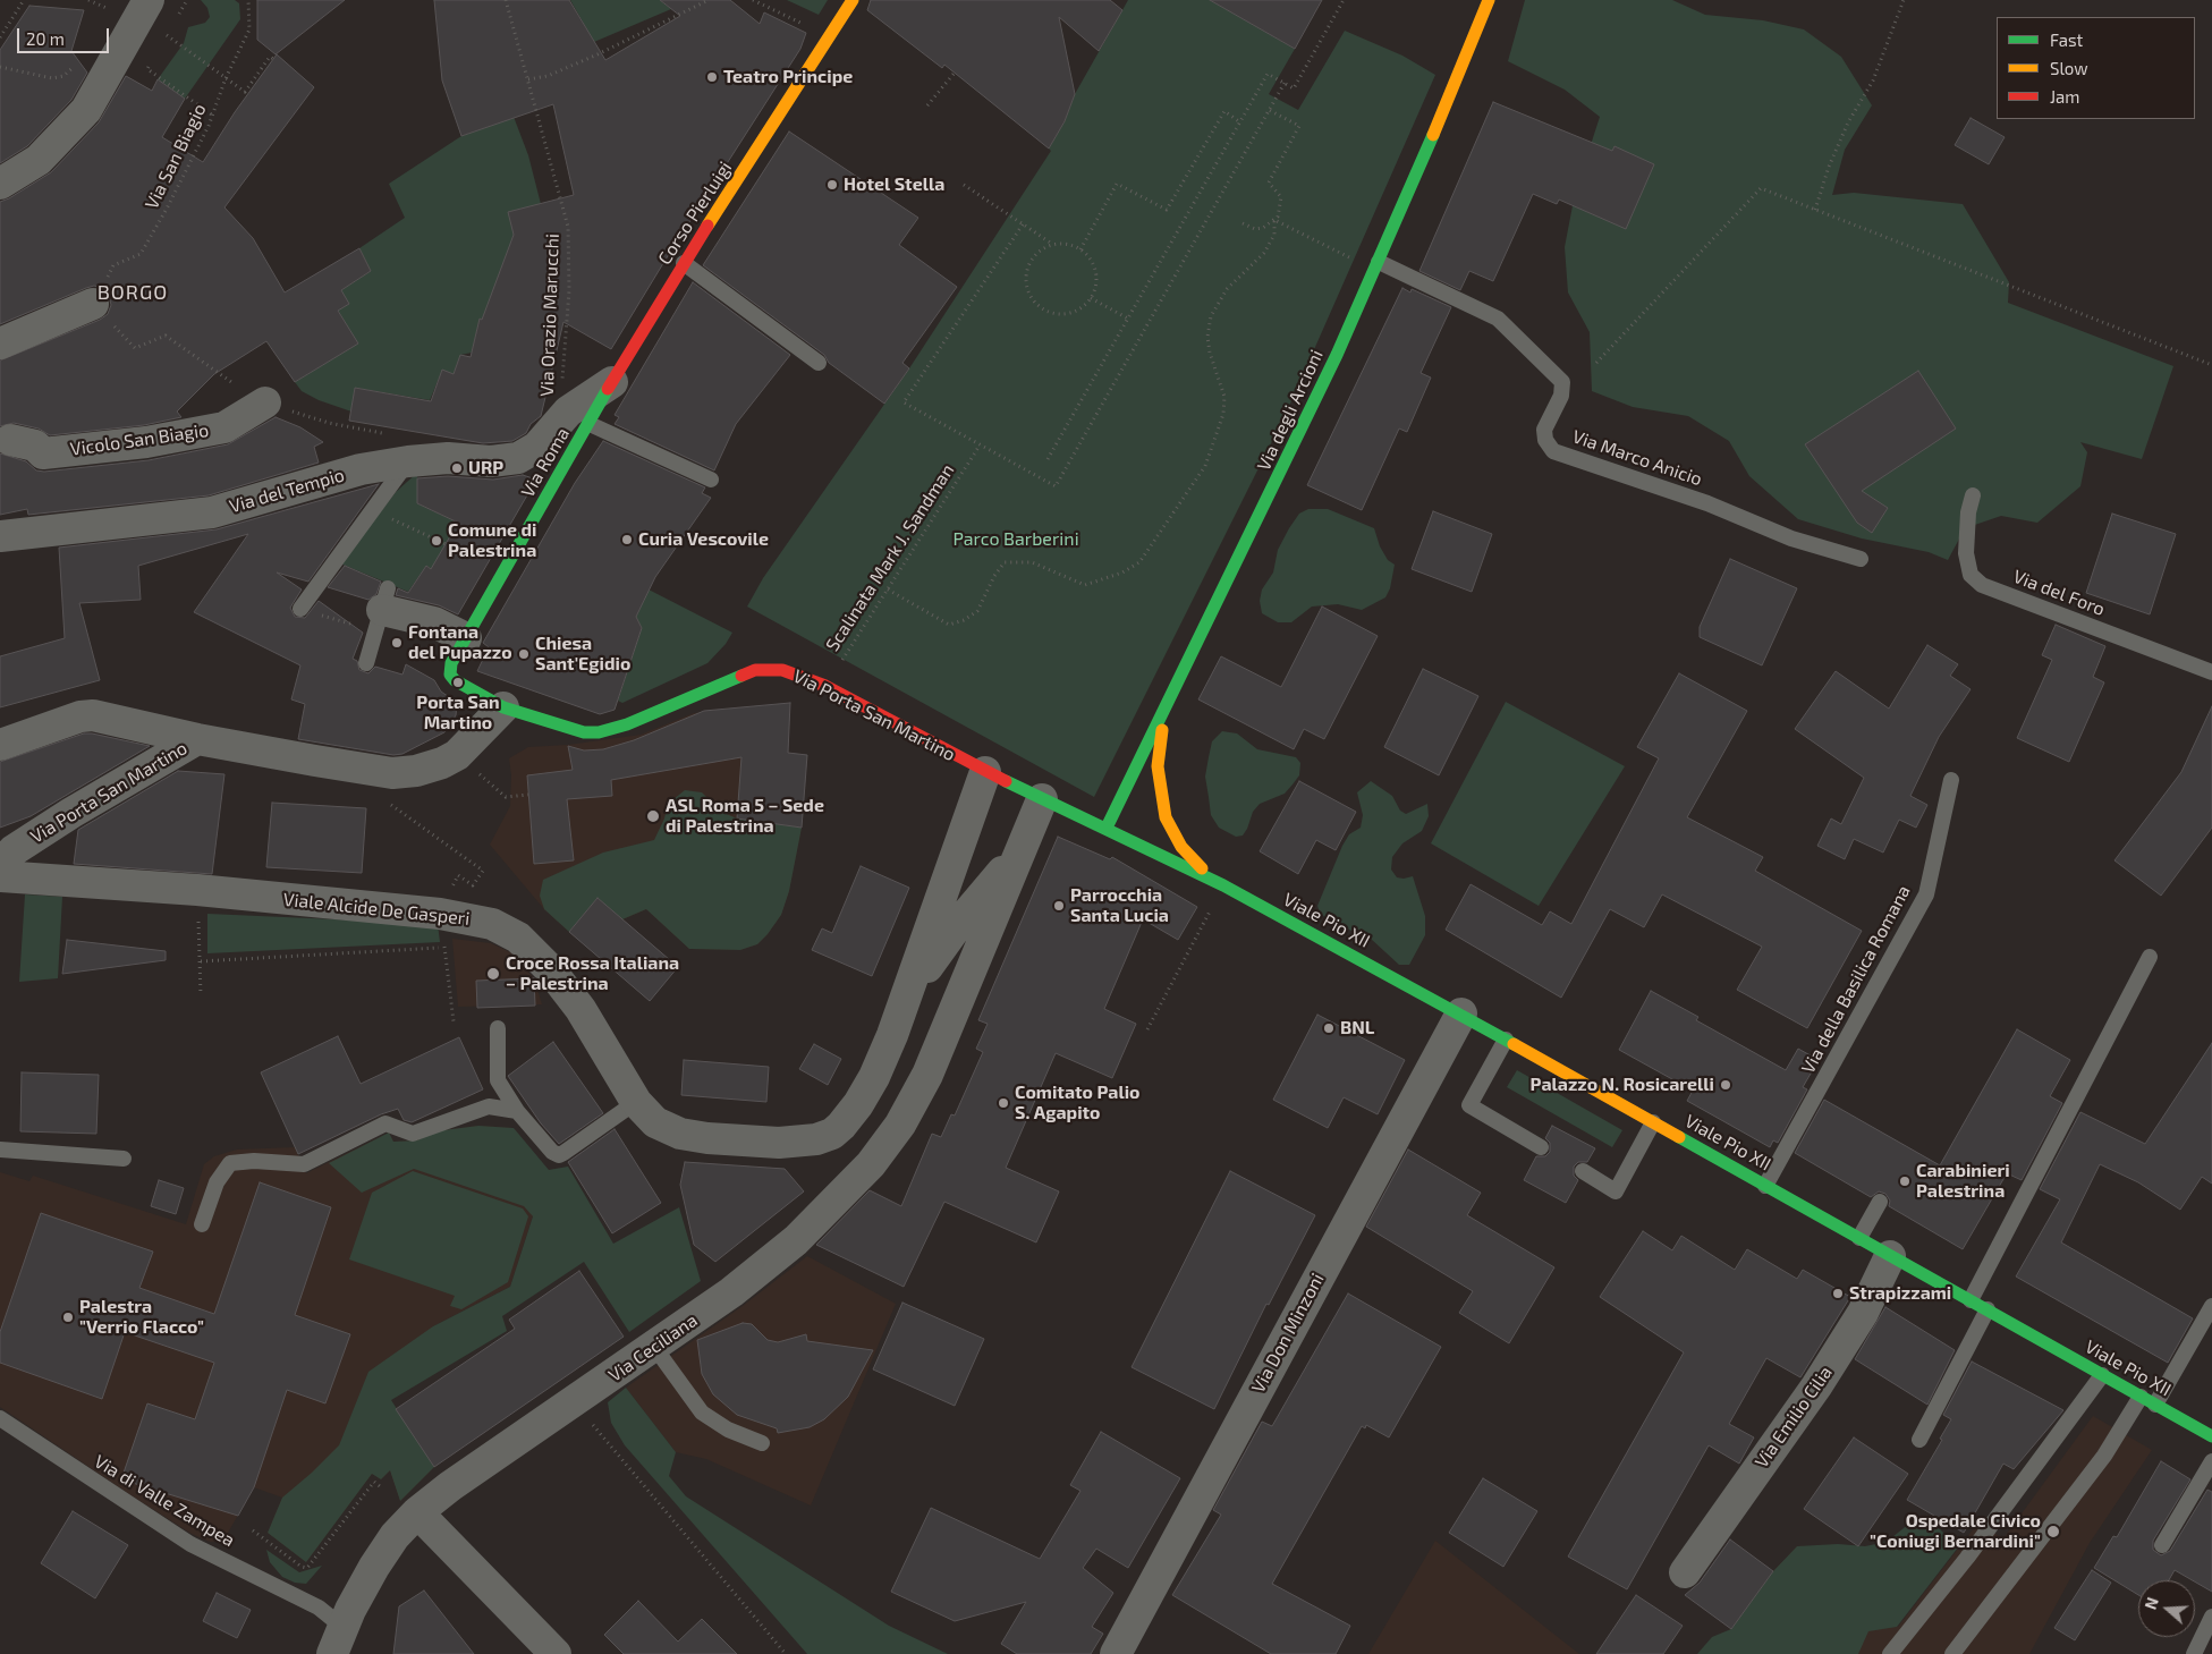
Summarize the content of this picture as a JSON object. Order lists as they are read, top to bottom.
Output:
{
  "streets": {
    "street": [
      "Corso Pierluigi",
      "Via degli Arcioni",
      "Vicolo San Biagio",
      "Via Roma",
      "Via del Tempio",
      "Via Porta San Martino",
      "Viale Alcide De Gasperi",
      "Viale Pio XII",
      "Via Don Minzoni",
      "Via Ceciliana",
      "Via Emilio Cilia"
    ],
    "lane": [
      "Via Marco Anicio",
      "Via del Foro",
      "Via della Basilica Romana",
      "Via di Valle Zampea"
    ],
    "path": ["Via San Biagio", "Via Orazio Marucchi", "Scalinata Mark J. Sandman"]
  },
  "crossings": [
    ["Corso Pierluigi", "Via Roma"],
    ["Corso Pierluigi", "Via del Tempio"],
    ["Via Orazio Marucchi", "Via del Tempio"],
    ["Via degli Arcioni", "Via Marco Anicio"],
    ["Via degli Arcioni", "Viale Pio XII"],
    ["Via Roma", "Via del Tempio"],
    ["Via Roma", "Via Porta San Martino"],
    ["Scalinata Mark J. Sandman", "Via Porta San Martino"],
    ["Via Porta San Martino", "Viale Alcide De Gasperi"],
    ["Via Porta San Martino", "Via Ceciliana"],
    ["Viale Pio XII", "Via della Basilica Romana"],
    ["Viale Pio XII", "Via Don Minzoni"],
    ["Viale Pio XII", "Via Emilio Cilia"],
    ["Via Ceciliana", "Via di Valle Zampea"]
  ],
  "districts": ["BORGO"],
  "parks": ["Parco Barberini"],
  "places": [
    "Teatro Principe",
    "Hotel Stella",
    "URP",
    "Curia Vescovile",
    "Comune di Palestrina",
    "Fontana del Pupazzo",
    "Chiesa Sant'Egidio",
    "Porta San Martino",
    "ASL Roma 5 – Sede di Palestrina",
    "Parrocchia Santa Lucia",
    "Croce Rossa Italiana – Palestrina",
    "BNL",
    "Palazzo N. Rosicarelli",
    "Comitato Palio S. Agapito",
    "Carabinieri Palestrina",
    "Strapizzami",
    "Palestra \"Verrio Flacco\"",
    "Ospedale Civico \"Coniugi Bernardini\""
  ],
  "legend": ["Fast", "Slow", "Jam"],
  "scale_bar": "20 m",
  "north": "left"
}
